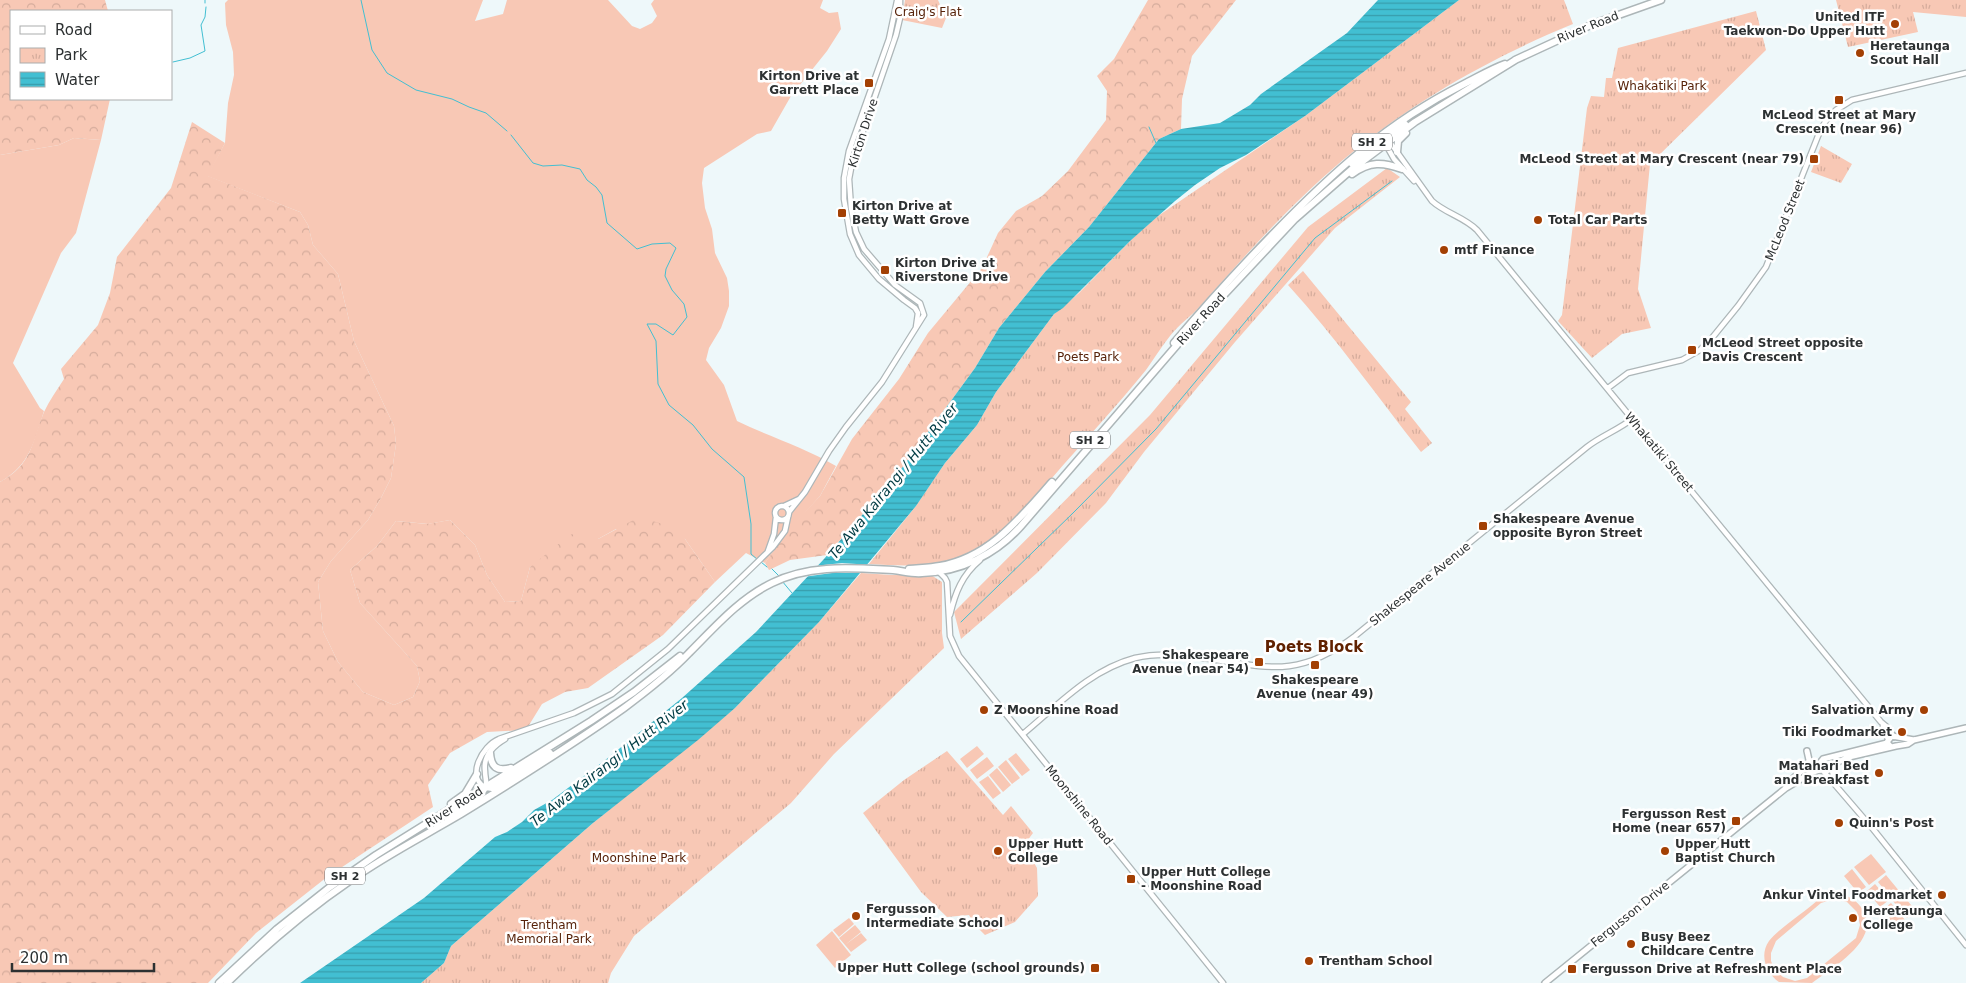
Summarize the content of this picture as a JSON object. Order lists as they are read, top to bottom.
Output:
{
  "streets": {
    "highway": ["River Road", "SH 2"],
    "main road": ["Fergusson Drive"],
    "street": [
      "Kirton Drive",
      "McLeod Street",
      "Whakatiki Street",
      "Shakespeare Avenue",
      "Moonshine Road"
    ]
  },
  "crossings": [
    ["River Road", "Whakatiki Street"],
    ["River Road", "Moonshine Road"],
    ["McLeod Street", "Whakatiki Street"],
    ["Whakatiki Street", "Shakespeare Avenue"],
    ["Shakespeare Avenue", "Moonshine Road"]
  ],
  "districts": ["Poets Block"],
  "water": ["Te Awa Kairangi / Hutt River"],
  "parks": [
    "Craig's Flat",
    "Whakatiki Park",
    "Poets Park",
    "Moonshine Park",
    "Trentham Memorial Park"
  ],
  "places": {
    "other": [
      "United ITF Taekwon-Do Upper Hutt",
      "Heretaunga Scout Hall",
      "Total Car Parts",
      "mtf Finance",
      "Z Moonshine Road",
      "Salvation Army",
      "Tiki Foodmarket",
      "Matahari Bed and Breakfast",
      "Quinn's Post",
      "Upper Hutt College",
      "Upper Hutt Baptist Church",
      "Ankur Vintel Foodmarket",
      "Fergusson Intermediate School",
      "Heretaunga College",
      "Busy Beez Childcare Centre",
      "Trentham School"
    ],
    "transit": [
      "Kirton Drive at Garrett Place",
      "McLeod Street at Mary Crescent (near 96)",
      "McLeod Street at Mary Crescent (near 79)",
      "Kirton Drive at Betty Watt Grove",
      "Kirton Drive at Riverstone Drive",
      "McLeod Street opposite Davis Crescent",
      "Shakespeare Avenue opposite Byron Street",
      "Shakespeare Avenue (near 54)",
      "Shakespeare Avenue (near 49)",
      "Fergusson Rest Home (near 657)",
      "Upper Hutt College - Moonshine Road",
      "Upper Hutt College (school grounds)",
      "Fergusson Drive at Refreshment Place"
    ]
  },
  "legend": ["Road", "Park", "Water"],
  "scale_bar": "200 m"
}
